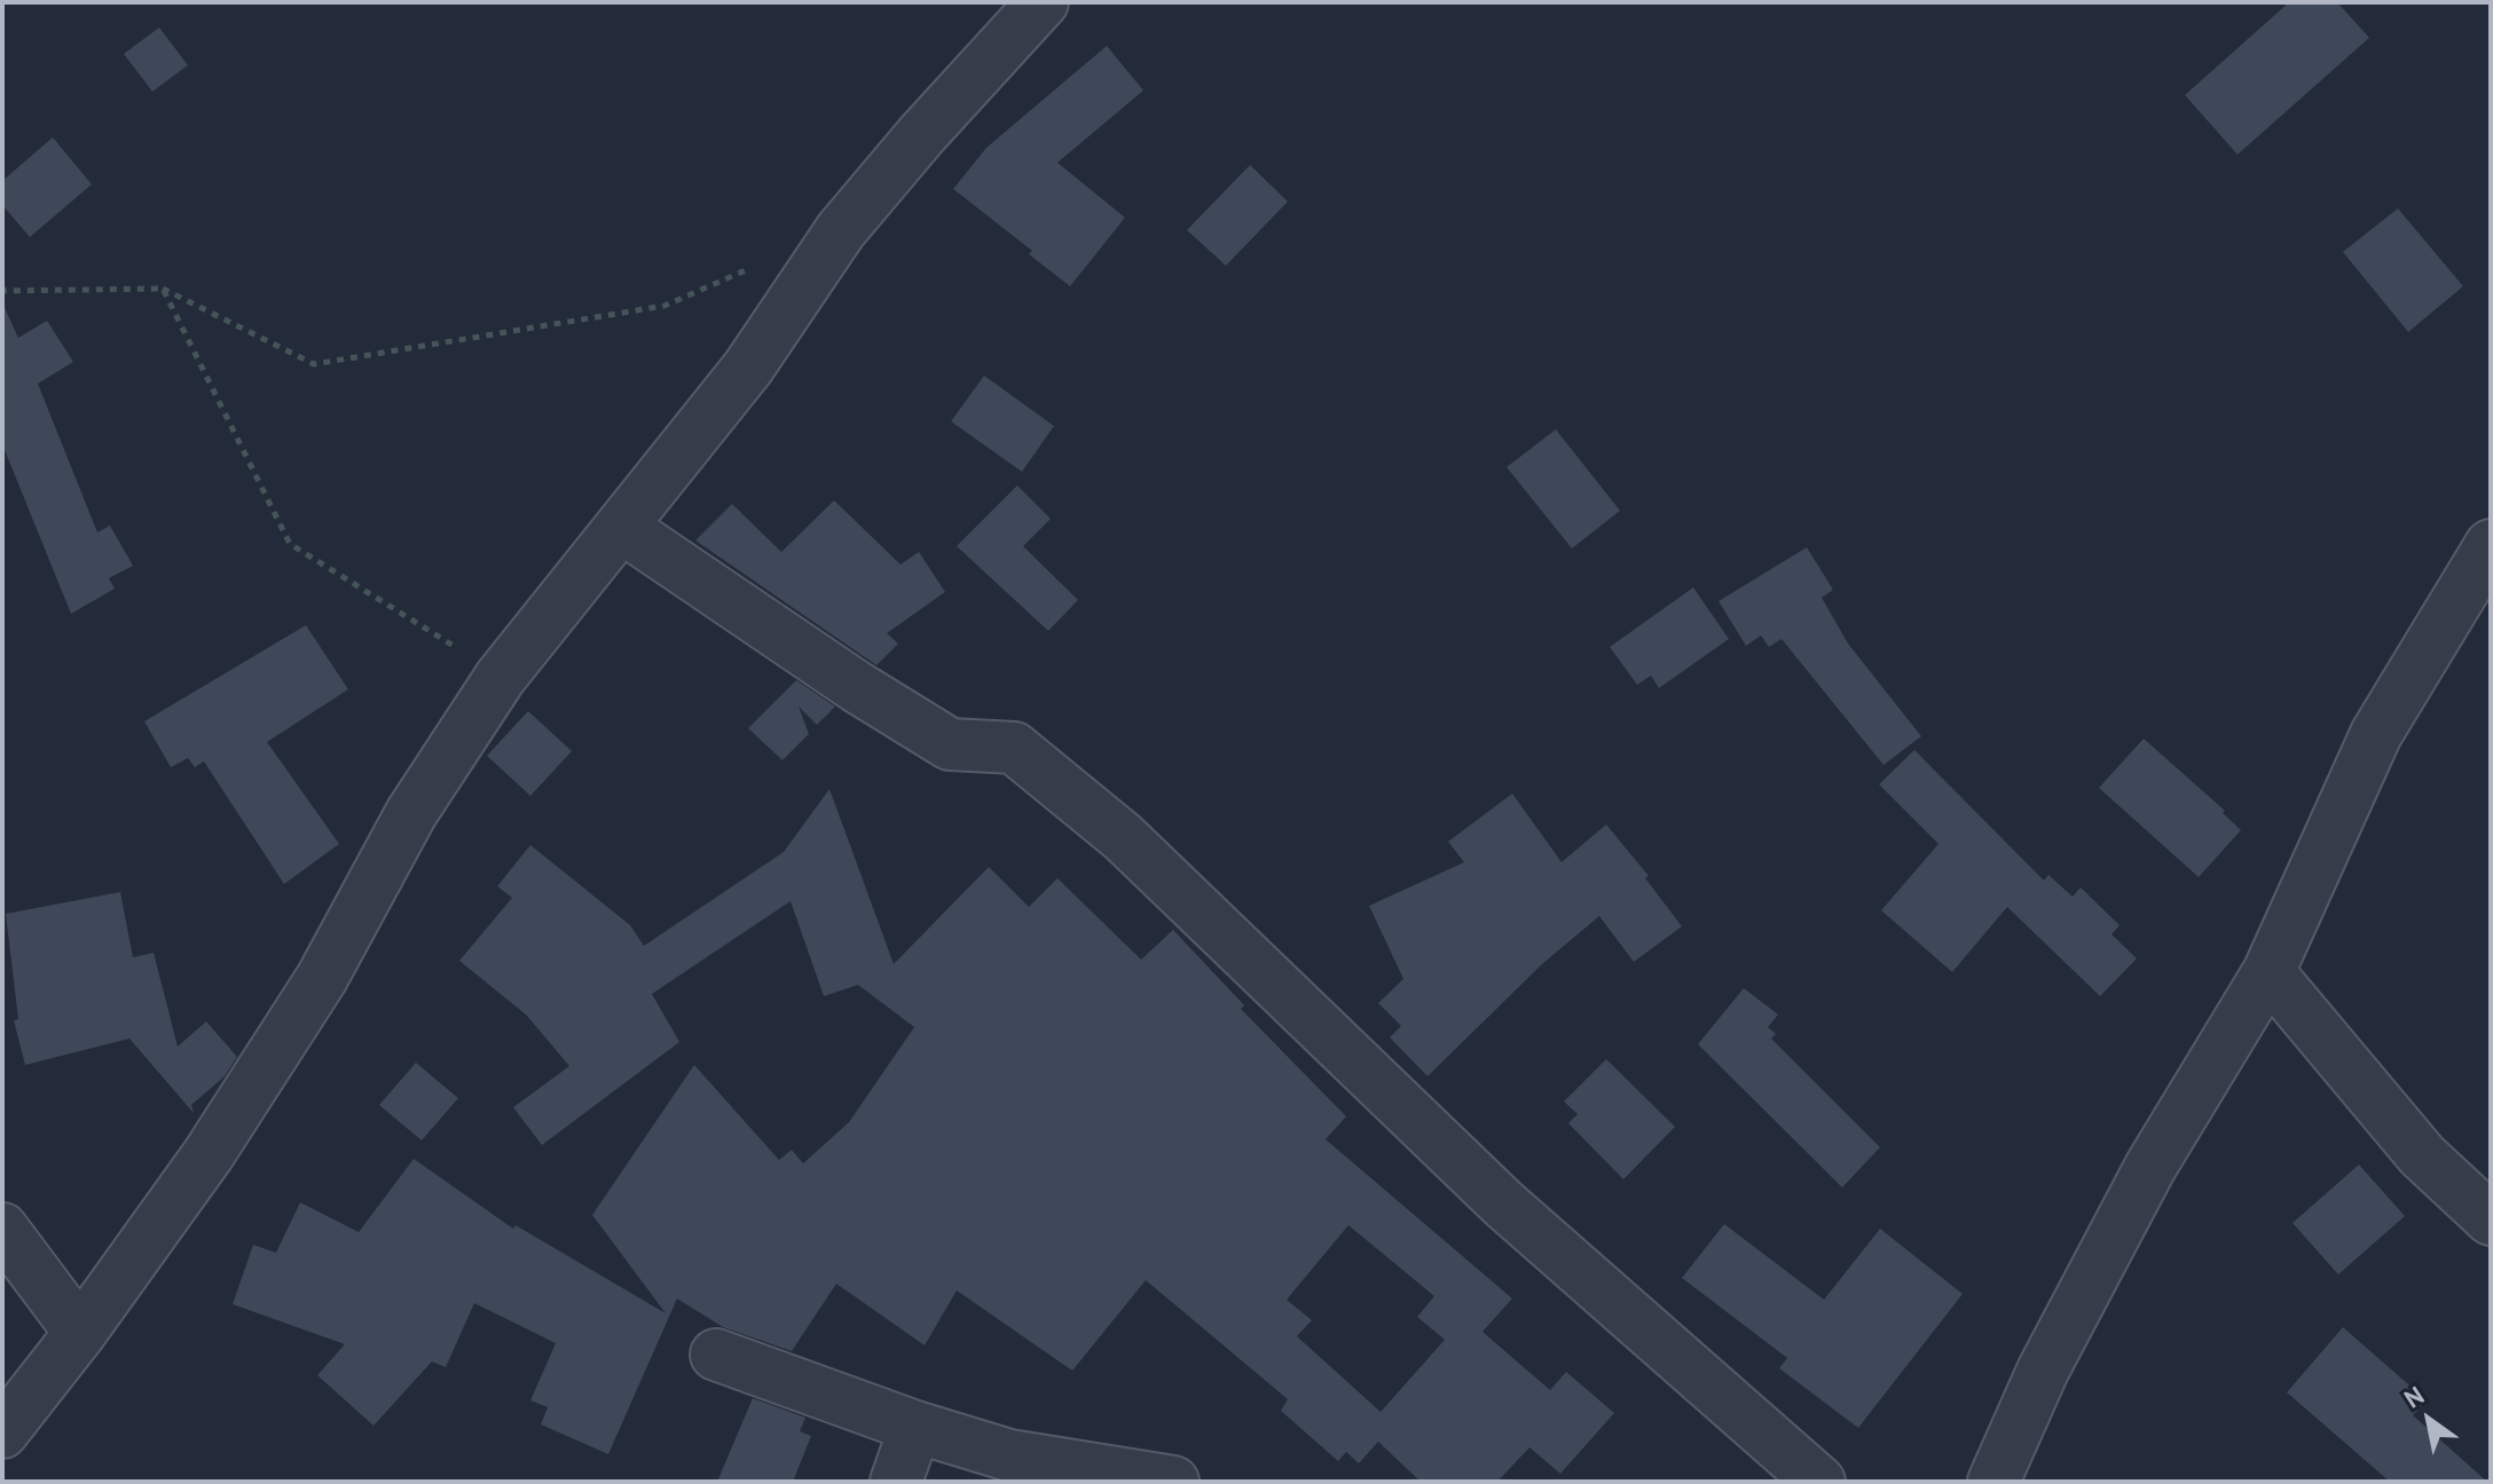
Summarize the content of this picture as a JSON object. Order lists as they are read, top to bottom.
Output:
{
  "north": "top left"
}
